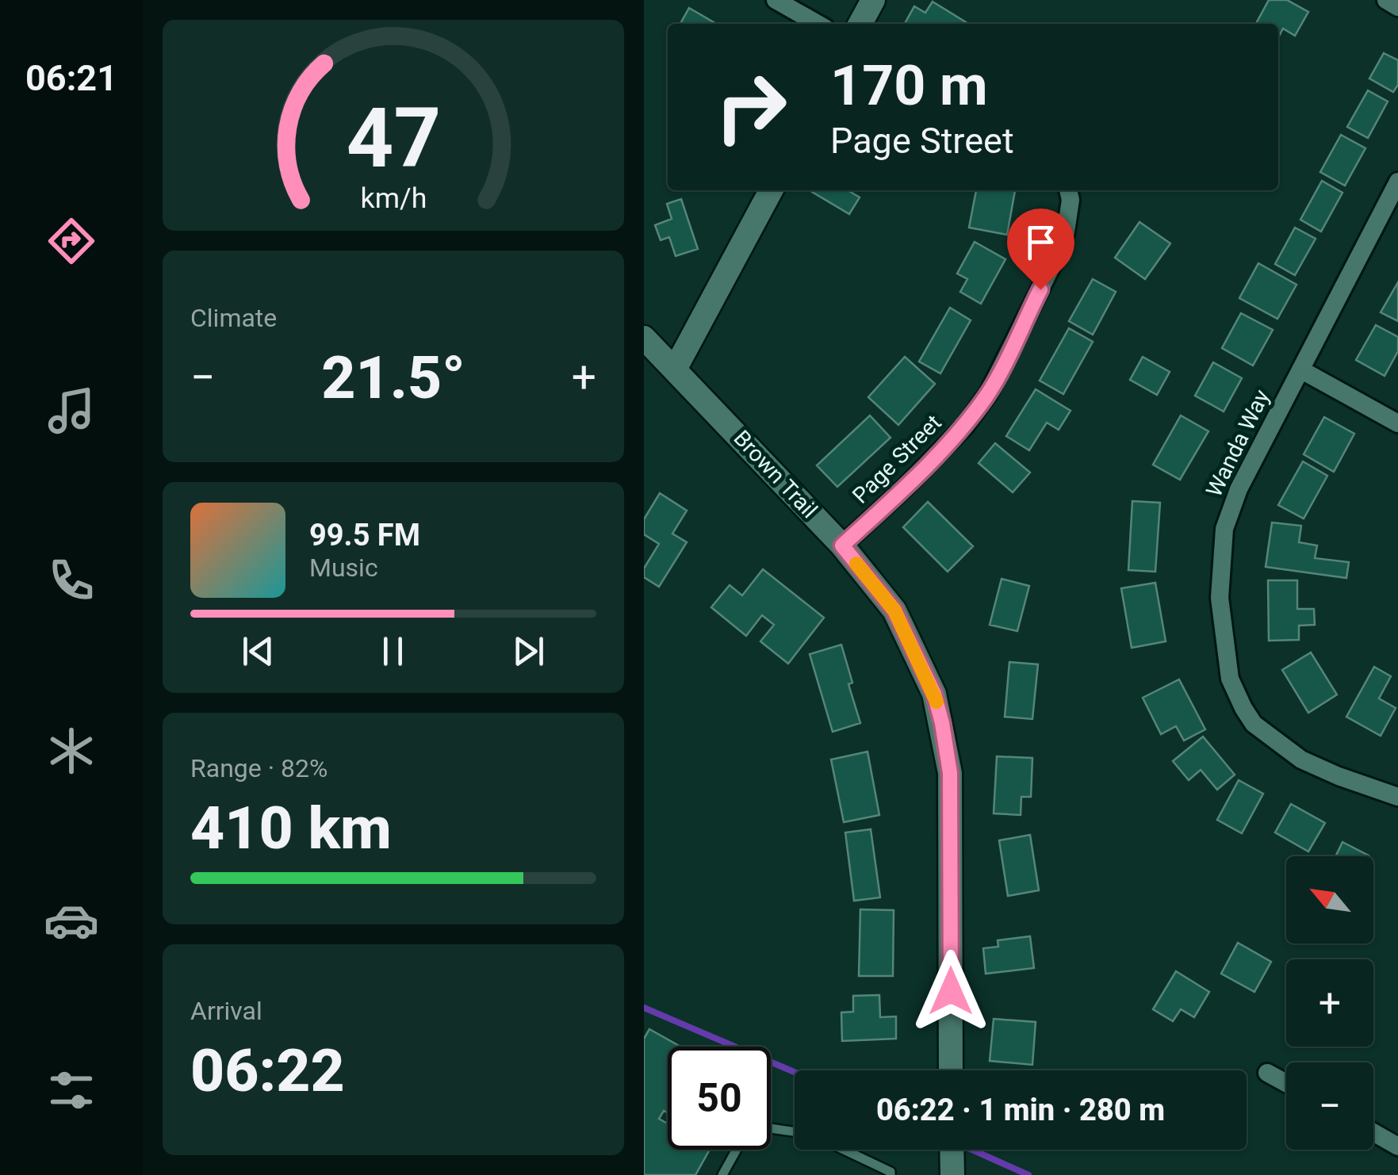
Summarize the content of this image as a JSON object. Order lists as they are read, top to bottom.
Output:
{
  "streets": {
    "main road": ["Brown Trail"],
    "street": ["Wanda Way", "Page Street"]
  },
  "crossings": [
    ["Page Street", "Brown Trail"]
  ],
  "north": "top left",
  "page": {
    "tabs": "06:21",
    "turn": ["170 m", "Page Street"],
    "tile": [
      "Climate",
      ["Range · 82%", "410 km"],
      ["Arrival", "06:22"]
    ],
    "heat": ["−", "21.5°", "+"],
    "song": ["99.5 FM", "Music"],
    "map_buttons": ["+", "−"],
    "limit": "50",
    "trip": "06:22 · 1 min · 280 m",
    "gauge": ["47", "km/h"]
  }
}
